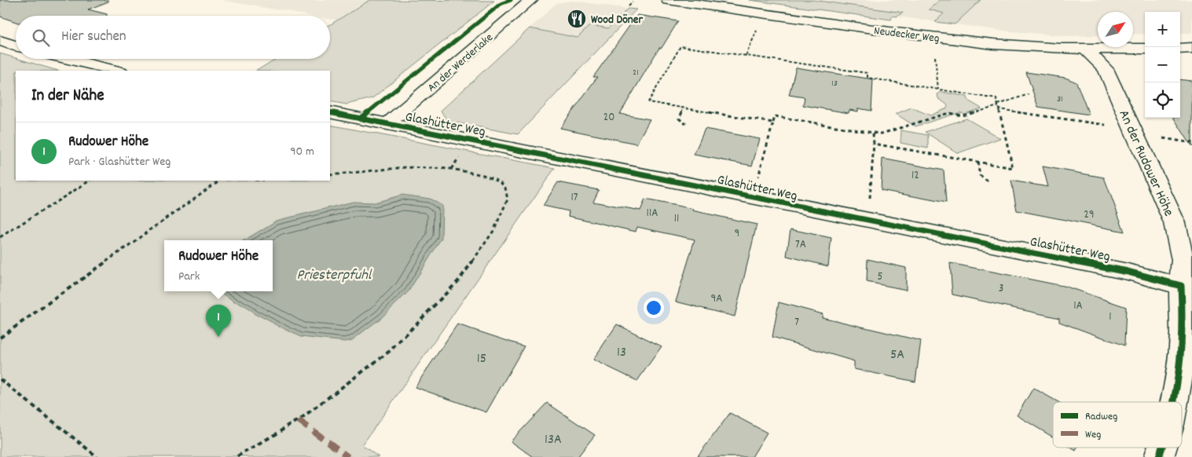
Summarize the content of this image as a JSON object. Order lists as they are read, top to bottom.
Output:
{
  "streets": {
    "street": [
      "Neudecker Weg",
      "An der Werderlake",
      "Glashütter Weg",
      "An der Rudower Höhe"
    ]
  },
  "crossings": [
    ["Neudecker Weg", "An der Rudower Höhe"],
    ["An der Werderlake", "Glashütter Weg"],
    ["Glashütter Weg", "An der Rudower Höhe"]
  ],
  "water": ["Priesterpfuhl"],
  "places": {
    "restaurant": ["Wood Döner"]
  },
  "house_numbers": [
    "21",
    "13",
    "31",
    "20",
    "12",
    "17",
    "11A",
    "29",
    "11",
    "9",
    "7A",
    "5",
    "3",
    "9A",
    "1A",
    "1",
    "7",
    "13",
    "5A",
    "15",
    "13A"
  ],
  "legend": ["Radweg", "Weg"],
  "north": "top right",
  "page": {
    "map_buttons": ["+", "−"],
    "search": "Hier suchen",
    "heading": "In der Nähe",
    "list": [
      {
        "mark": "1",
        "name": "Rudower Höhe",
        "note": "Park · Glashütter Weg",
        "value": "90 m"
      }
    ],
    "popup": ["Rudower Höhe", "Park"],
    "pins": "1"
  }
}
